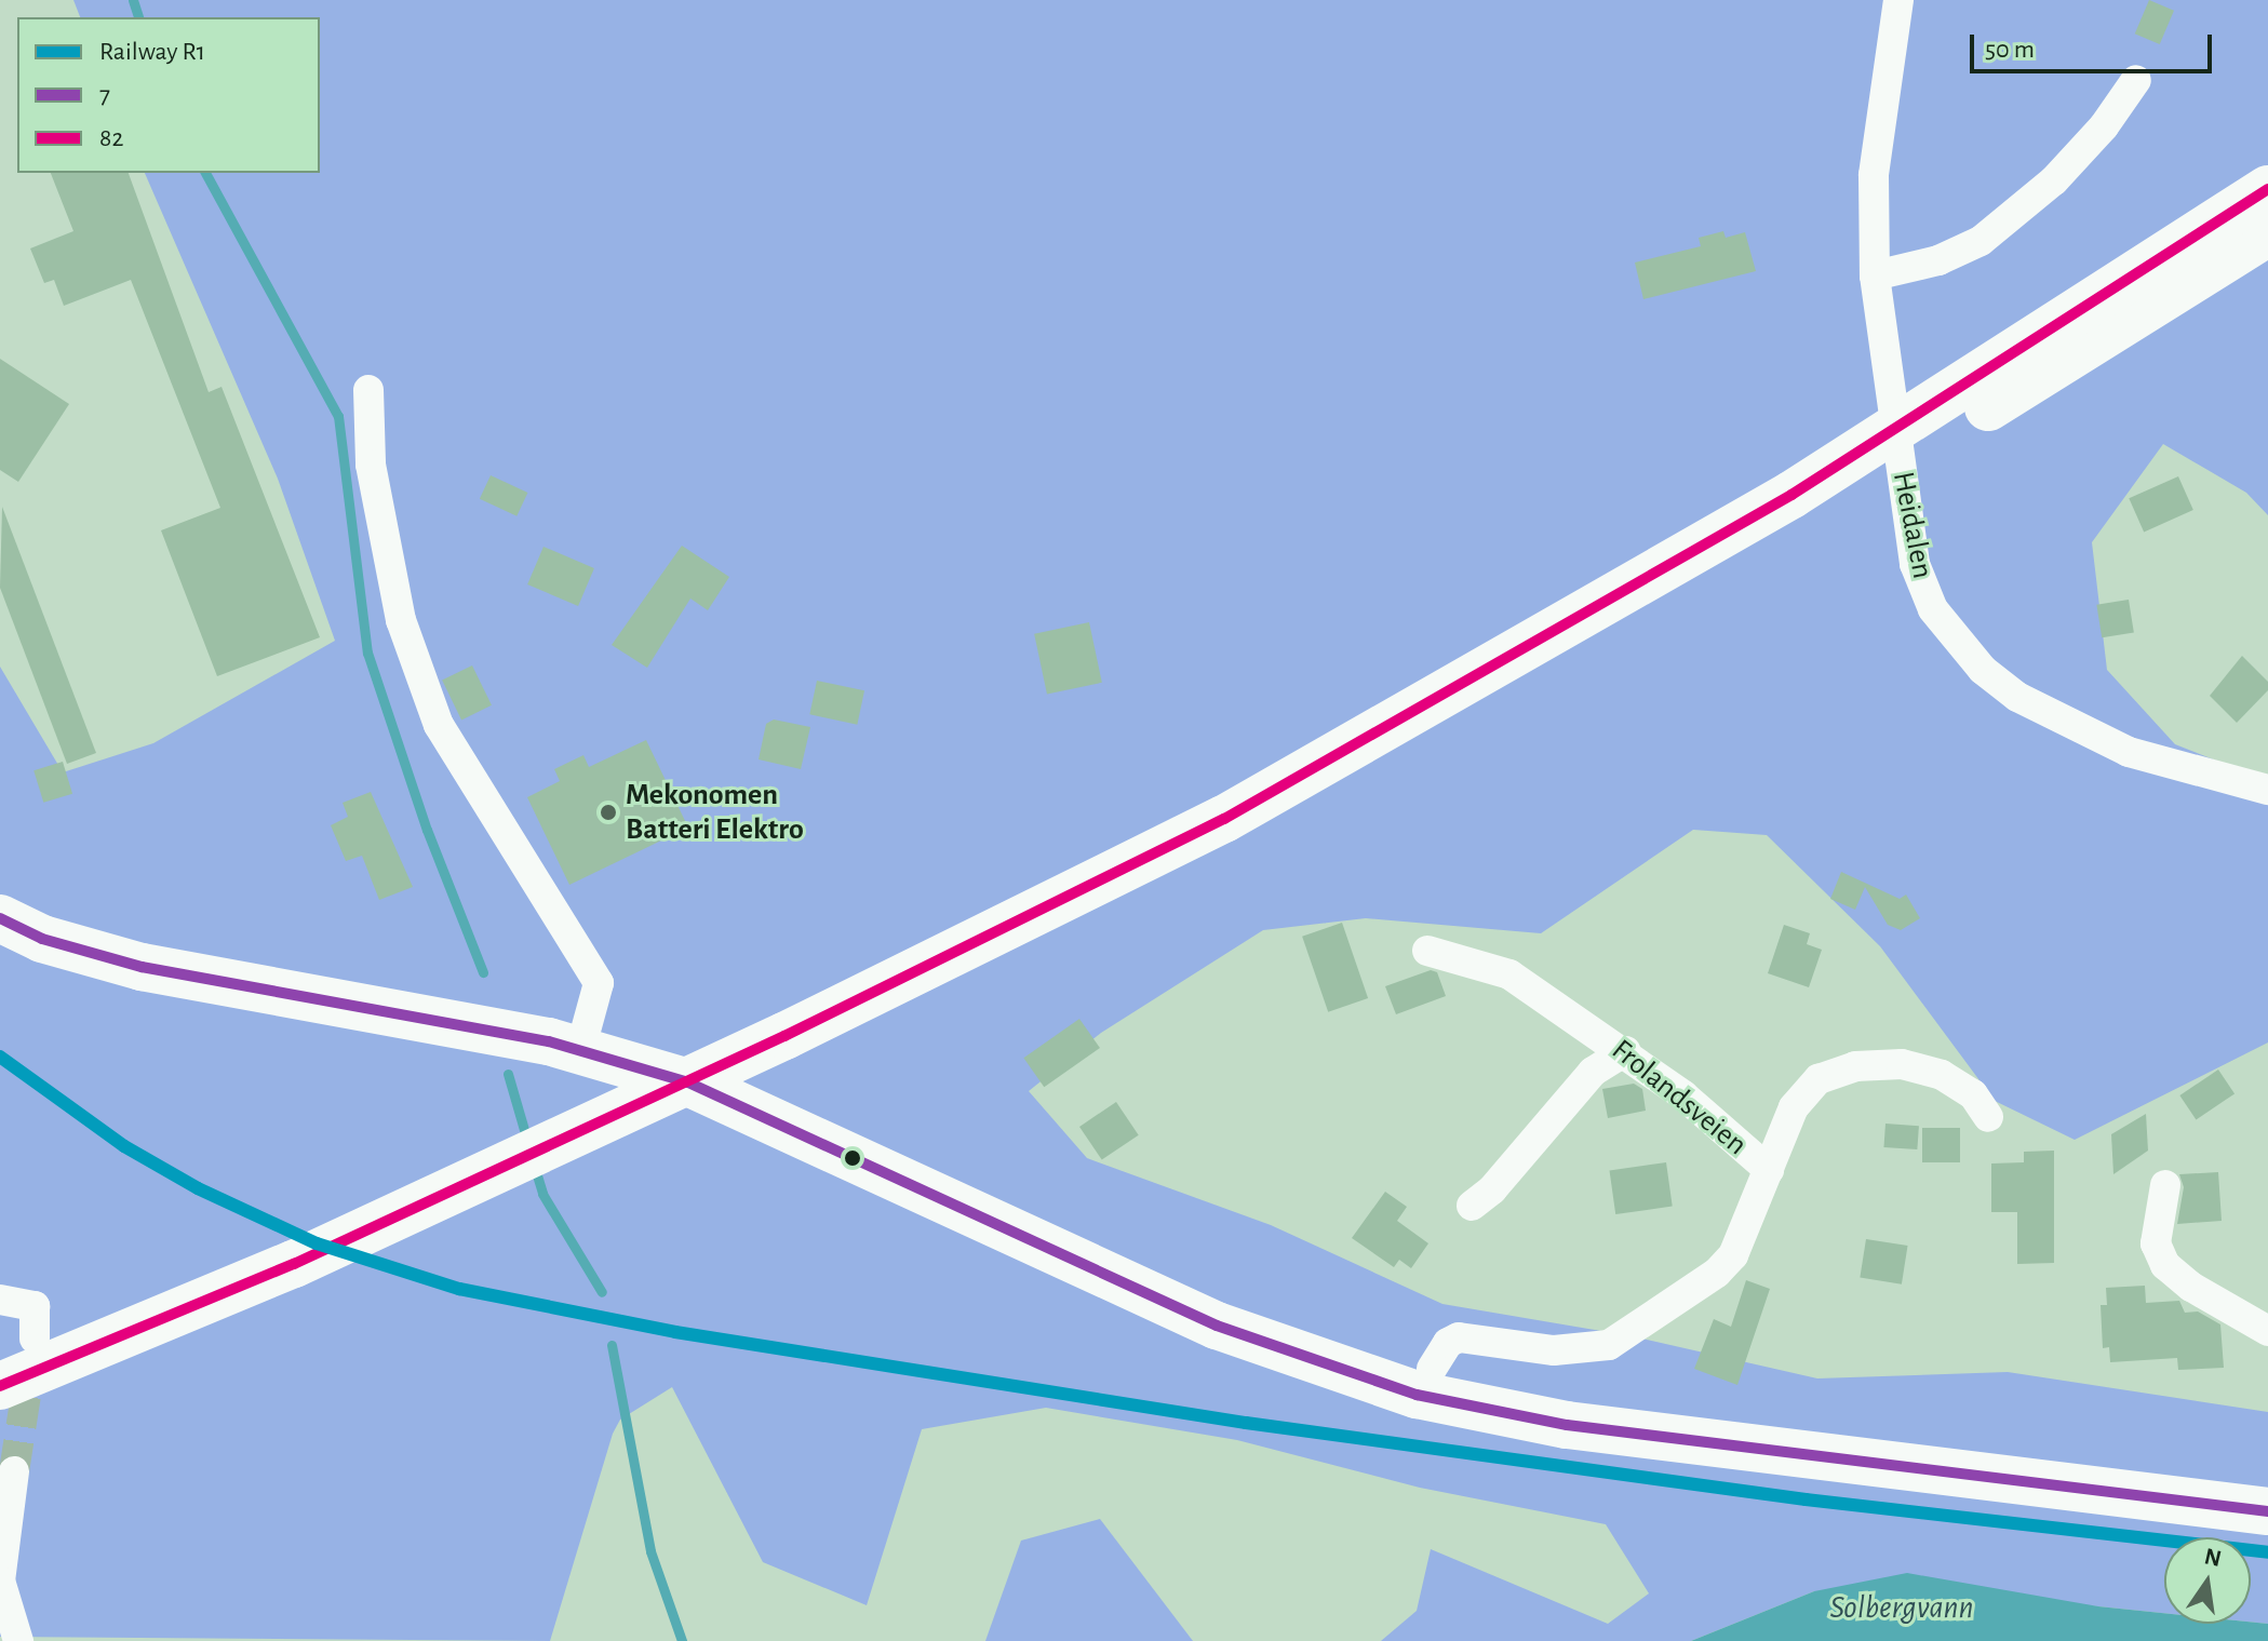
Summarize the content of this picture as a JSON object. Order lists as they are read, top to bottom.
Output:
{
  "streets": {
    "street": ["Heidalen", "Frolandsveien"]
  },
  "water": ["Solbergvann"],
  "places": ["Mekonomen Batteri Elektro"],
  "lines": ["transit line 82", "transit line 7", "rail line R1"],
  "legend": ["Railway R1", "7", "82"],
  "scale_bar": "50 m",
  "north": "top"
}
